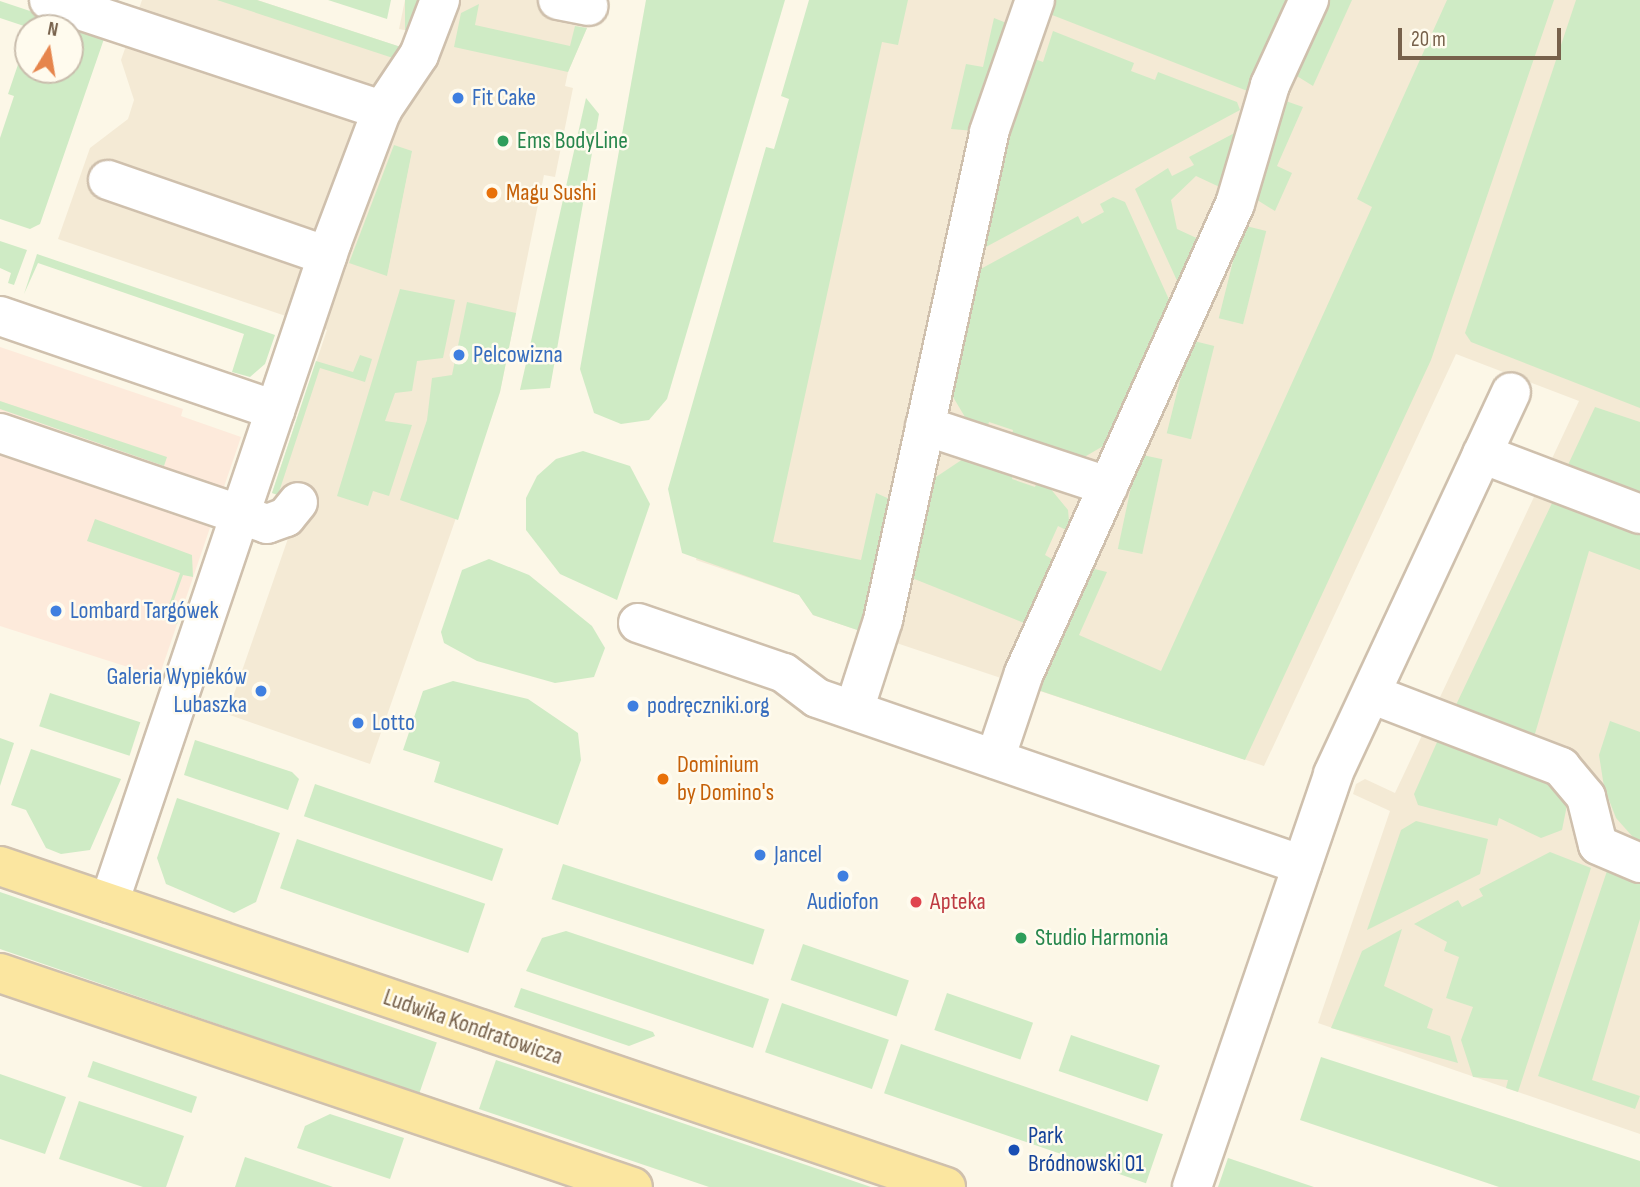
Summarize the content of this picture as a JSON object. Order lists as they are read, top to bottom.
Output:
{
  "streets": {
    "main road": ["Ludwika Kondratowicza"]
  },
  "places": [
    "Fit Cake",
    "Ems BodyLine",
    "Magu Sushi",
    "Pelcowizna",
    "Lombard Targówek",
    "Galeria Wypieków Lubaszka",
    "podręczniki.org",
    "Lotto",
    "Dominium by Domino's",
    "Jancel",
    "Audiofon",
    "Apteka",
    "Studio Harmonia",
    "Park Bródnowski 01"
  ],
  "scale_bar": "20 m",
  "north": "top"
}
